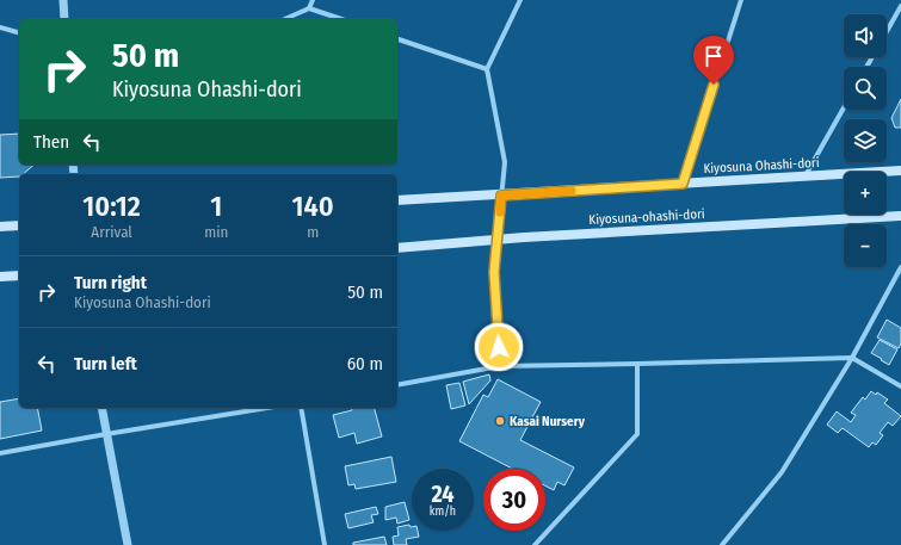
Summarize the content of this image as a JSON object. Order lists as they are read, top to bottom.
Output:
{
  "streets": {
    "main road": ["Kiyosuna Ohashi-dori", "Kiyosuna-ohashi-dori"]
  },
  "places": ["Kasai Nursery"],
  "page": {
    "map_buttons": ["+", "−"],
    "turn": ["50 m", "Kiyosuna Ohashi-dori"],
    "then": "Then",
    "eta": [
      "10:12",
      "Arrival",
      "1",
      "min",
      "140",
      "m"
    ],
    "list": [
      {
        "name": "Turn right",
        "note": "Kiyosuna Ohashi-dori",
        "value": "50 m"
      },
      {
        "name": "Turn left",
        "value": "60 m"
      }
    ],
    "speed": "24 km/h",
    "limit": "30"
  }
}
